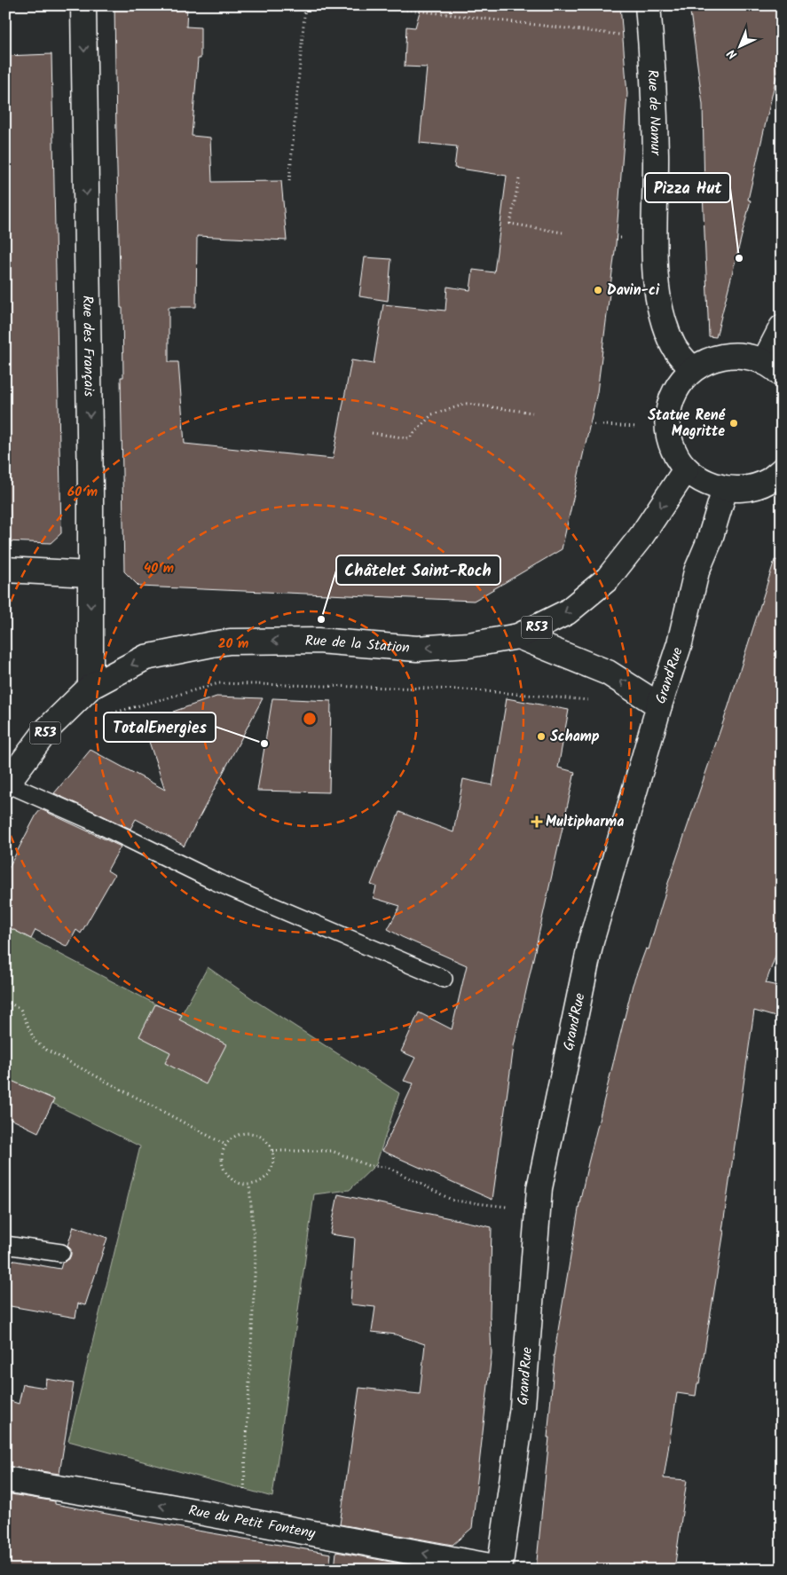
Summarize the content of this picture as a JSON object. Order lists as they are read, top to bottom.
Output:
{
  "streets": {
    "main road": [
      "Rue de Namur",
      "Rue des Français",
      "R53",
      "Rue de la Station",
      "Grand'Rue",
      "Rue du Petit Fonteny"
    ]
  },
  "crossings": [
    ["Rue des Français", "Rue de la Station"],
    ["Grand'Rue", "Rue du Petit Fonteny"]
  ],
  "one_way": ["Rue des Français", "Rue de la Station", "Rue du Petit Fonteny"],
  "places": {
    "other": [
      "Pizza Hut",
      "Davin-ci",
      "Statue René Magritte",
      "Châtelet Saint-Roch",
      "Schamp",
      "TotalEnergies"
    ],
    "health": ["Multipharma"]
  },
  "north": "bottom left",
  "rings": ["60 m", "40 m", "20 m"]
}
